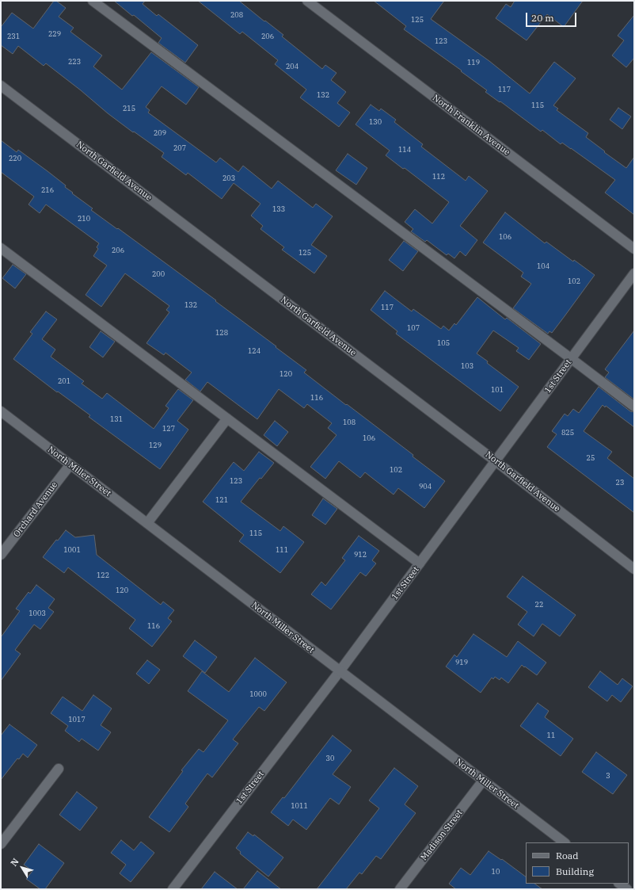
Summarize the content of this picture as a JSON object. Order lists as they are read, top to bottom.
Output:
{
  "streets": {
    "street": [
      "North Franklin Avenue",
      "North Garfield Avenue",
      "1st Street",
      "North Miller Street",
      "Orchard Avenue",
      "Madison Street"
    ]
  },
  "crossings": [
    ["North Garfield Avenue", "1st Street"],
    ["1st Street", "North Miller Street"],
    ["North Miller Street", "Orchard Avenue"],
    ["North Miller Street", "Madison Street"]
  ],
  "house_numbers": [
    "208",
    "125",
    "229",
    "231",
    "206",
    "123",
    "223",
    "119",
    "204",
    "117",
    "132",
    "115",
    "215",
    "130",
    "209",
    "207",
    "114",
    "220",
    "112",
    "203",
    "216",
    "133",
    "210",
    "106",
    "206",
    "125",
    "104",
    "200",
    "102",
    "132",
    "117",
    "107",
    "128",
    "105",
    "124",
    "103",
    "120",
    "201",
    "101",
    "116",
    "131",
    "108",
    "127",
    "825",
    "106",
    "129",
    "25",
    "102",
    "123",
    "23",
    "904",
    "121",
    "115",
    "1001",
    "111",
    "912",
    "122",
    "120",
    "22",
    "1003",
    "116",
    "919",
    "1000",
    "1017",
    "11",
    "30",
    "3",
    "1011",
    "10"
  ],
  "legend": ["Road", "Building"],
  "scale_bar": "20 m",
  "north": "top left"
}
